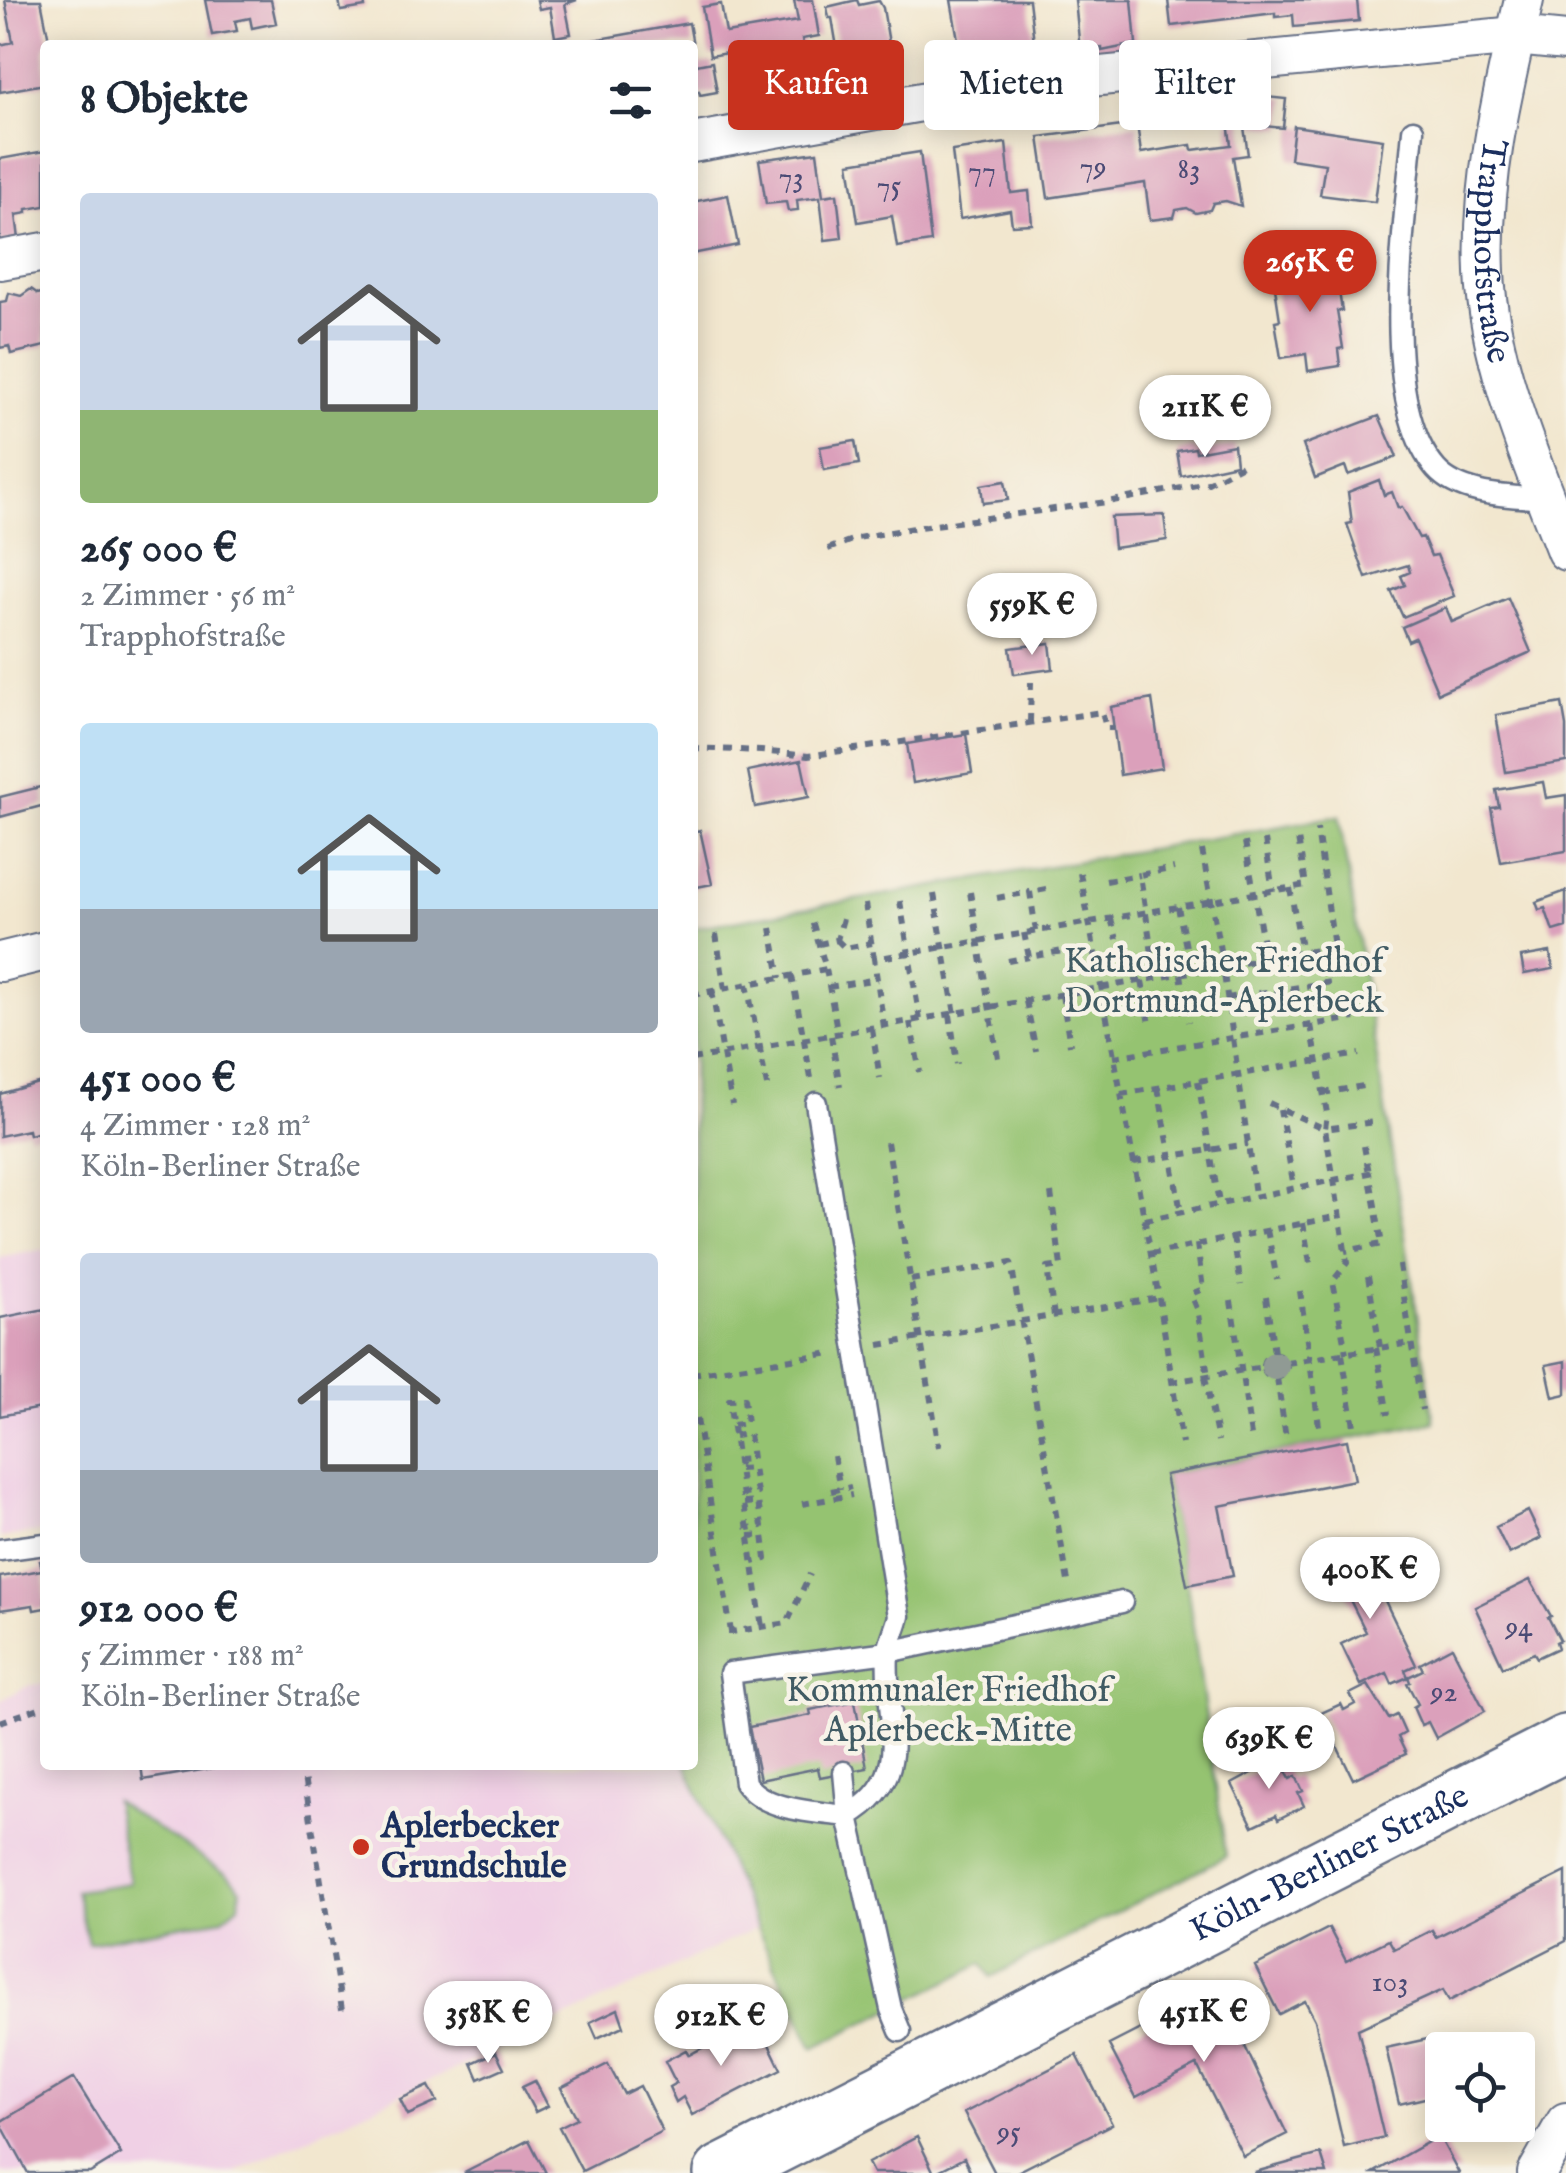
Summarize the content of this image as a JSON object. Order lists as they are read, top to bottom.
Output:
{
  "streets": {
    "main road": ["Köln-Berliner Straße"],
    "street": ["Trapphofstraße"]
  },
  "parks": ["Katholischer Friedhof Dortmund-Aplerbeck", "Kommunaler Friedhof Aplerbeck-Mitte"],
  "places": ["Aplerbecker Grundschule"],
  "house_numbers": [
    "79",
    "83",
    "77",
    "73",
    "75",
    "94",
    "92",
    "103",
    "95"
  ],
  "page": {
    "chip": ["Kaufen", "Mieten", "Filter"],
    "heading": "8 Objekte",
    "list": [
      {
        "name": "265 000 €",
        "note": "2 Zimmer · 56 m² · Trapphofstraße"
      },
      {
        "name": "451 000 €",
        "note": "4 Zimmer · 128 m² · Köln-Berliner Straße"
      },
      {
        "name": "912 000 €",
        "note": "5 Zimmer · 188 m² · Köln-Berliner Straße"
      }
    ],
    "price": [
      "265K €",
      "211K €",
      "559K €",
      "400K €",
      "639K €",
      "451K €",
      "358K €",
      "912K €"
    ]
  }
}
